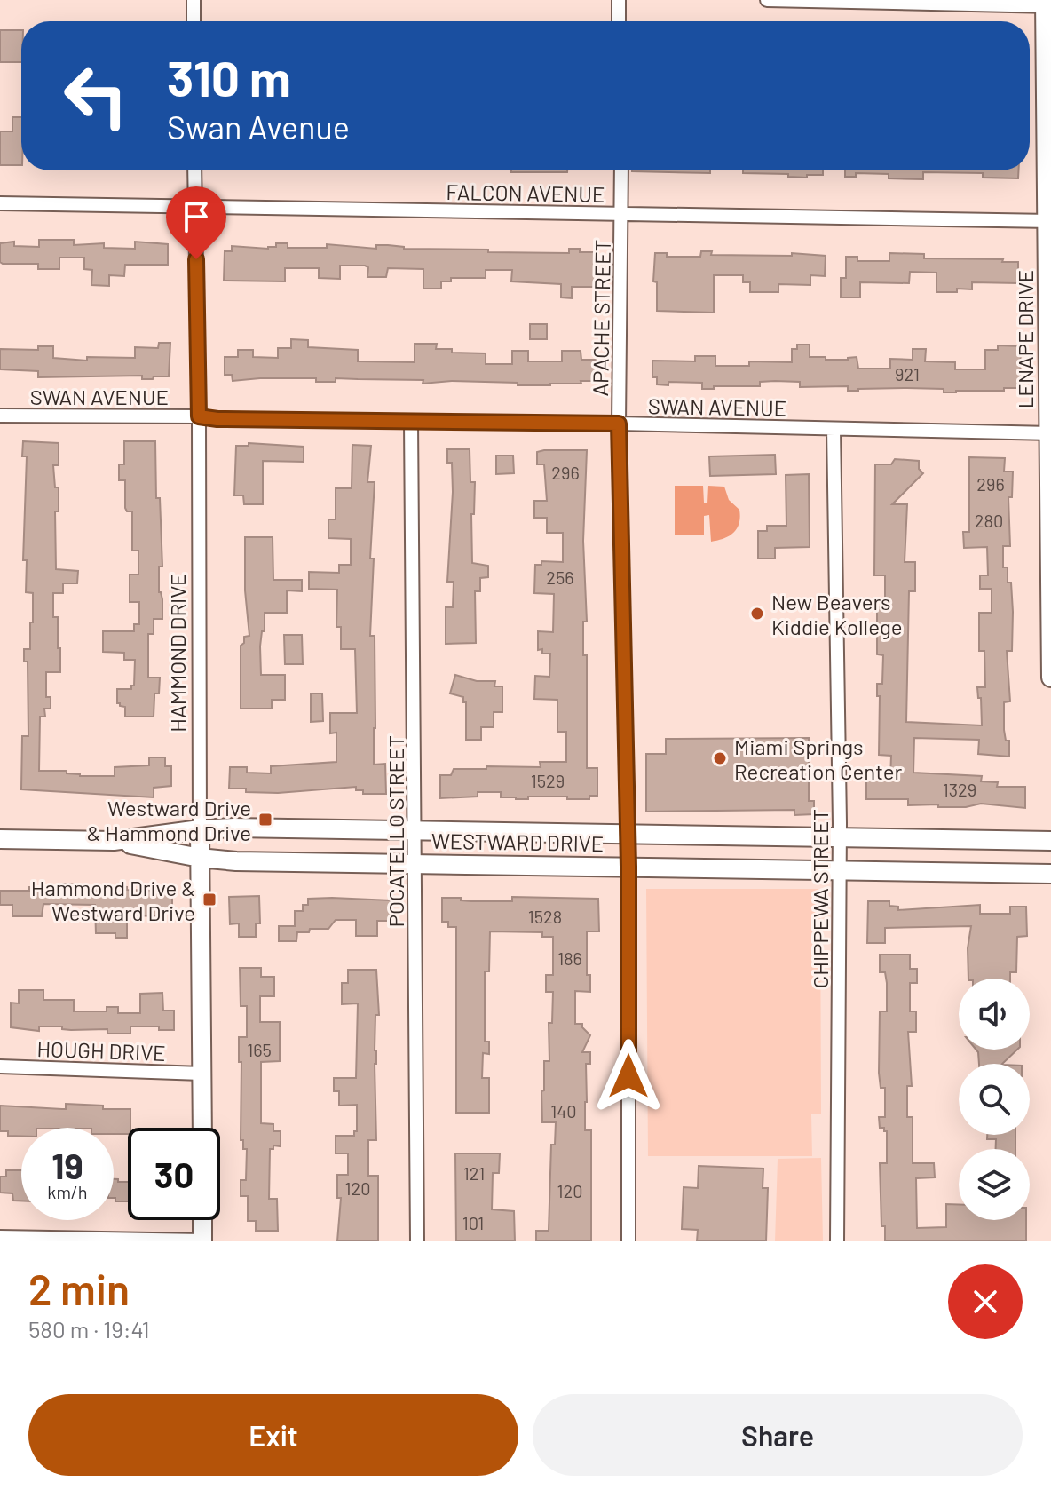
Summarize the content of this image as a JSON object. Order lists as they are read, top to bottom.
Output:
{
  "streets": {
    "street": [
      "FALCON AVENUE",
      "APACHE STREET",
      "LENAPE DRIVE",
      "SWAN AVENUE",
      "HAMMOND DRIVE",
      "POCATELLO STREET",
      "WESTWARD DRIVE",
      "CHIPPEWA STREET",
      "HOUGH DRIVE"
    ]
  },
  "crossings": [
    ["FALCON AVENUE", "APACHE STREET"],
    ["FALCON AVENUE", "LENAPE DRIVE"],
    ["FALCON AVENUE", "HAMMOND DRIVE"],
    ["APACHE STREET", "SWAN AVENUE"],
    ["APACHE STREET", "WESTWARD DRIVE"],
    ["LENAPE DRIVE", "SWAN AVENUE"],
    ["SWAN AVENUE", "HAMMOND DRIVE"],
    ["SWAN AVENUE", "POCATELLO STREET"],
    ["SWAN AVENUE", "CHIPPEWA STREET"],
    ["HAMMOND DRIVE", "WESTWARD DRIVE"],
    ["HAMMOND DRIVE", "HOUGH DRIVE"],
    ["POCATELLO STREET", "WESTWARD DRIVE"],
    ["WESTWARD DRIVE", "CHIPPEWA STREET"]
  ],
  "places": {
    "other": ["New Beavers Kiddie Kollege", "Miami Springs Recreation Center"],
    "transit": ["Westward Drive & Hammond Drive", "Hammond Drive & Westward Drive"]
  },
  "house_numbers": [
    "921",
    "296",
    "296",
    "280",
    "256",
    "1529",
    "1329",
    "1528",
    "186",
    "165",
    "140",
    "121",
    "120",
    "120",
    "101"
  ],
  "page": {
    "turn": ["310 m", "Swan Avenue"],
    "speed": "19 km/h",
    "limit": "30",
    "heading": ["2 min", "580 m · 19:41"],
    "buttons": ["Exit", "Share"]
  }
}
